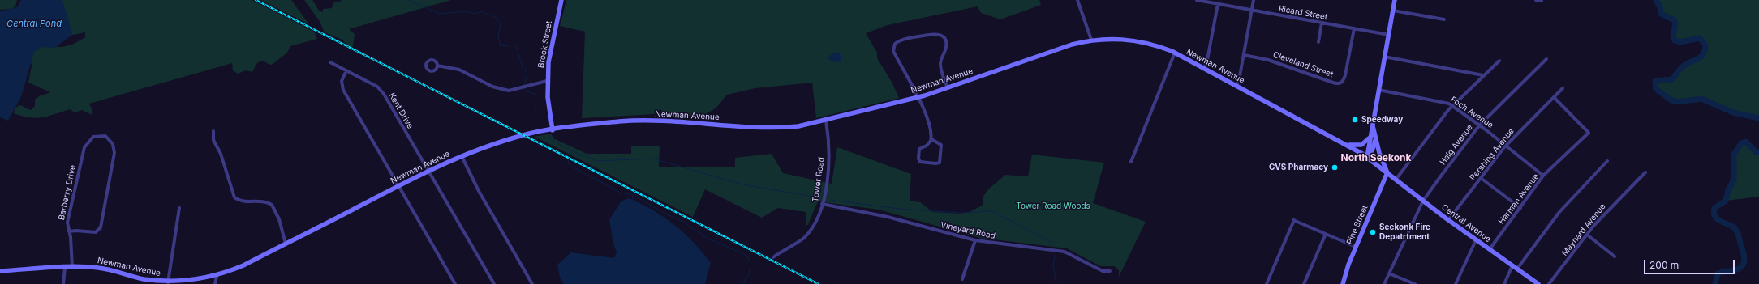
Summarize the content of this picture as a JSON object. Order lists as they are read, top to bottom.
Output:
{
  "streets": {
    "main road": [
      "Brook Street",
      "Newman Avenue",
      "Central Avenue",
      "Pine Street"
    ],
    "street": [
      "Ricard Street",
      "Cleveland Street",
      "Kent Drive",
      "Foch Avenue",
      "Haig Avenue",
      "Pershing Avenue",
      "Tower Road",
      "Barberry Drive",
      "Harman Avenue",
      "Maynard Avenue",
      "Vineyard Road"
    ]
  },
  "crossings": [
    ["Ricard Street", "Cleveland Street"],
    ["Brook Street", "Newman Avenue"],
    ["Newman Avenue", "Kent Drive"],
    ["Newman Avenue", "Tower Road"],
    ["Newman Avenue", "Barberry Drive"],
    ["Newman Avenue", "Central Avenue"],
    ["Foch Avenue", "Haig Avenue"],
    ["Foch Avenue", "Pershing Avenue"],
    ["Foch Avenue", "Harman Avenue"],
    ["Haig Avenue", "Central Avenue"],
    ["Pershing Avenue", "Harman Avenue"],
    ["Pershing Avenue", "Central Avenue"],
    ["Tower Road", "Vineyard Road"],
    ["Harman Avenue", "Central Avenue"],
    ["Central Avenue", "Pine Street"]
  ],
  "districts": ["North Seekonk"],
  "water": ["Central Pond"],
  "parks": ["Tower Road Woods"],
  "places": ["Speedway", "CVS Pharmacy", "Seekonk Fire Depatrtment"],
  "scale_bar": "200 m"
}
